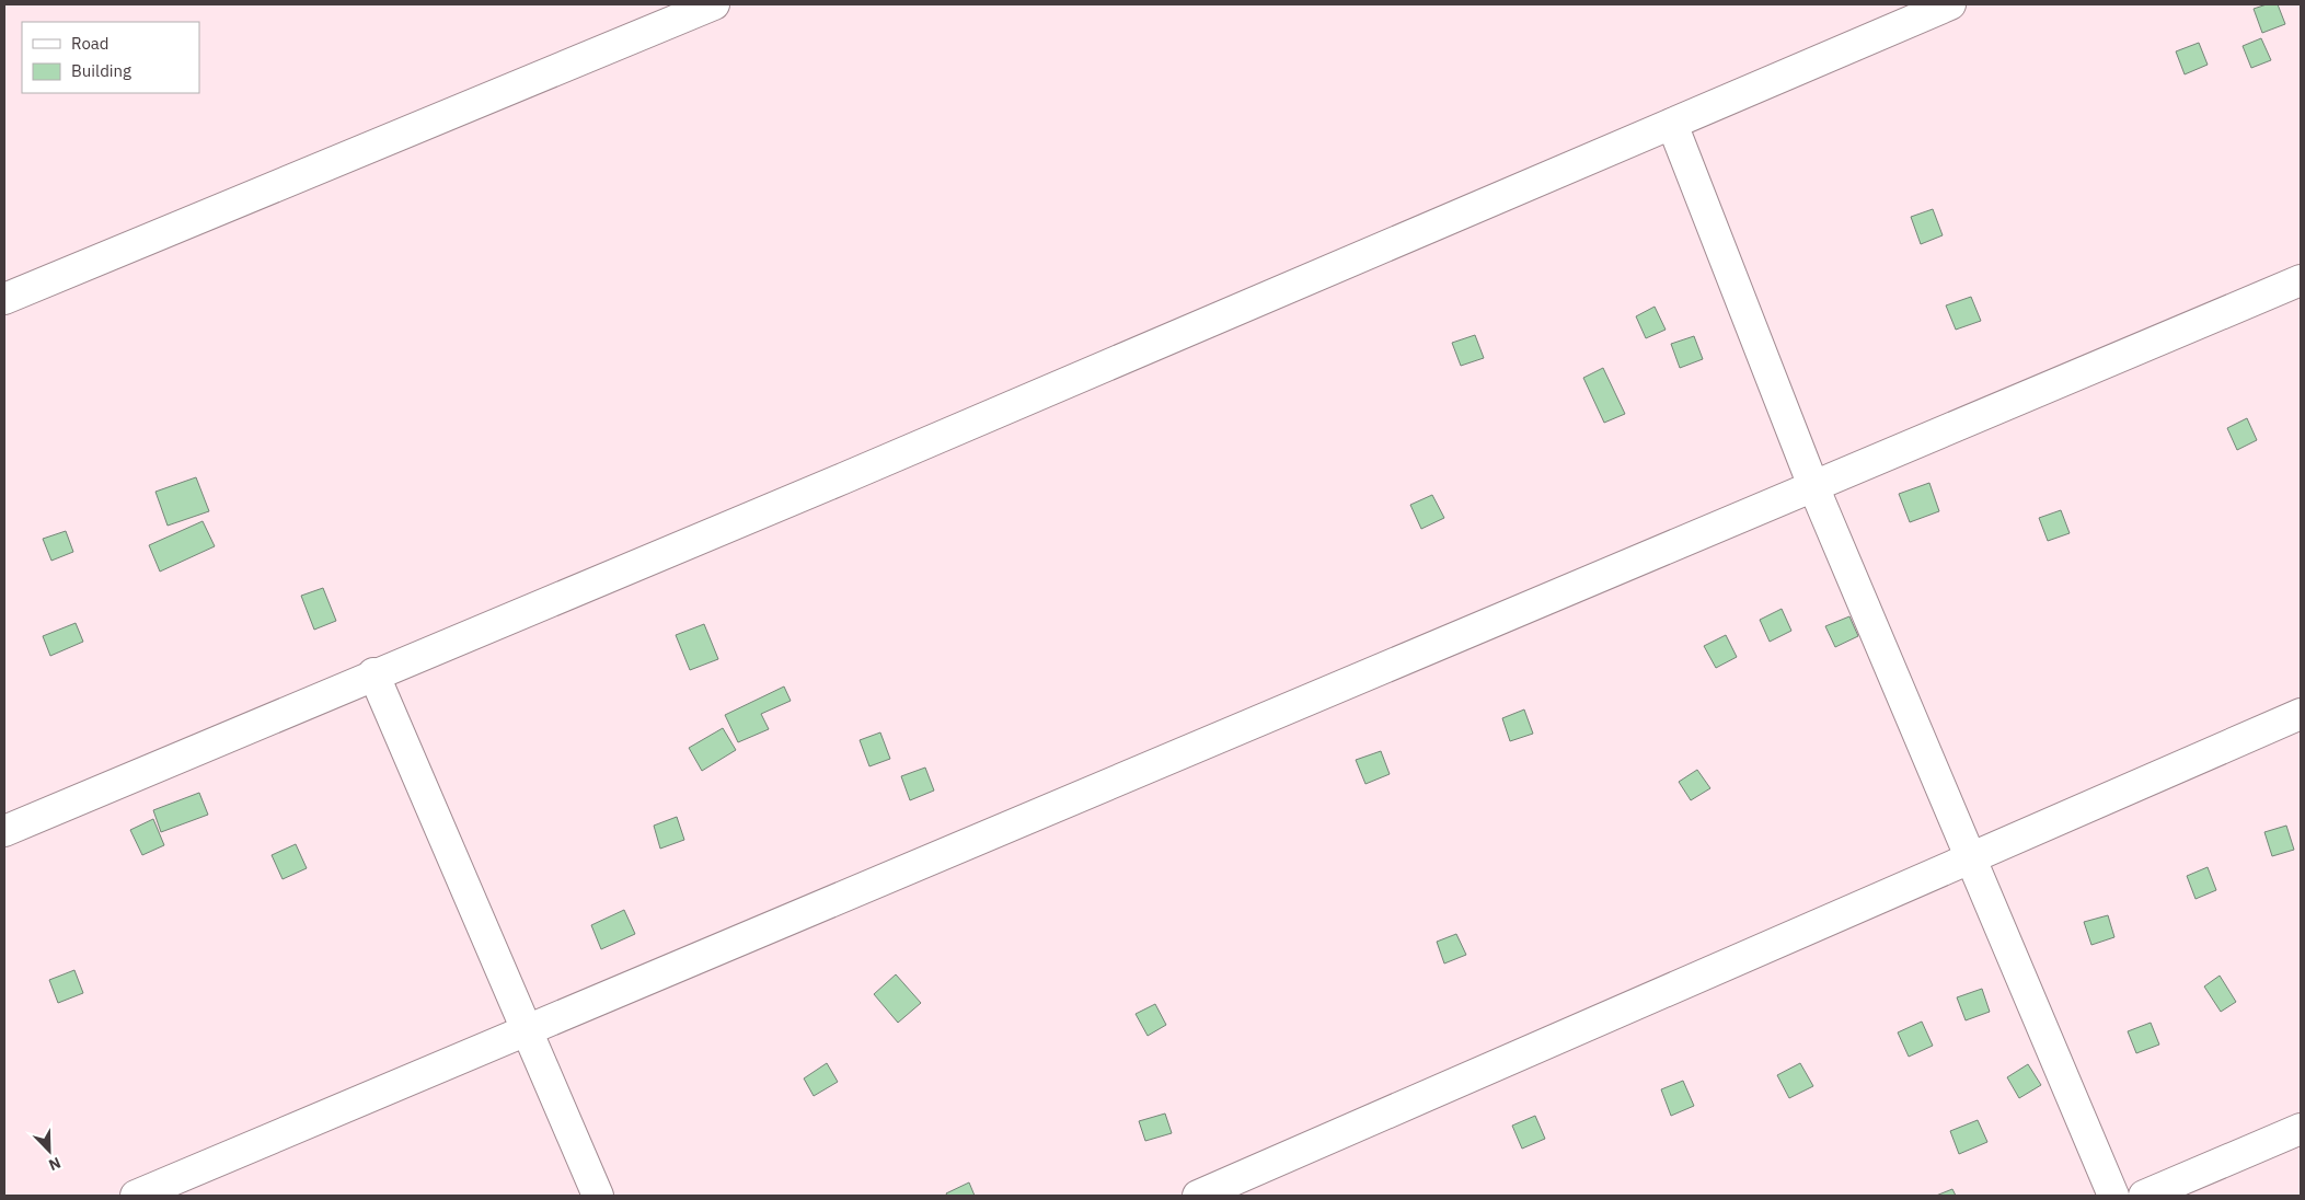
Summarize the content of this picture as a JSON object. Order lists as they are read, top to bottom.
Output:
{
  "legend": ["Road", "Building"],
  "north": "bottom right"
}
